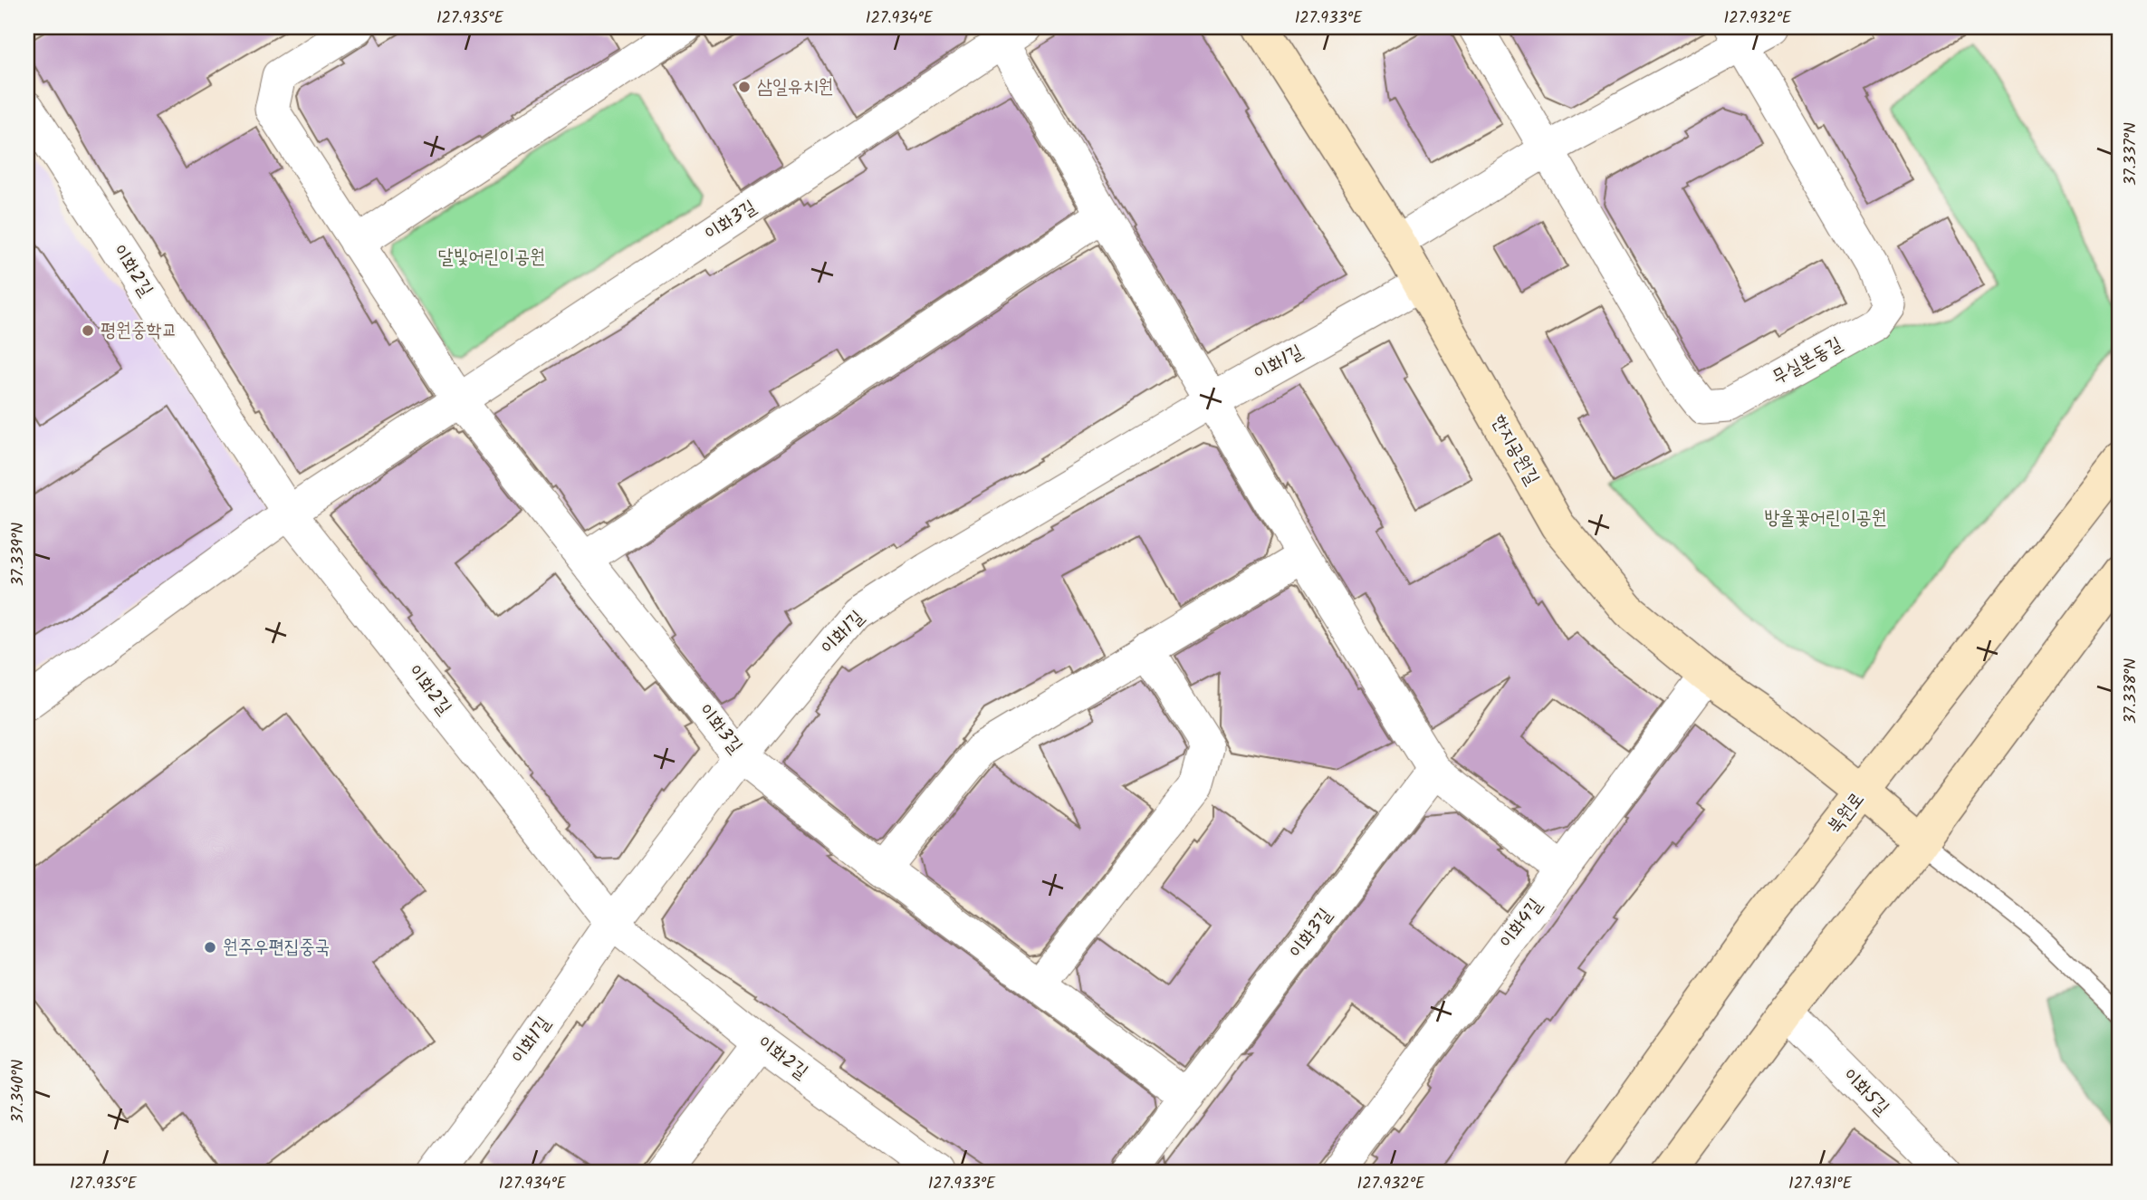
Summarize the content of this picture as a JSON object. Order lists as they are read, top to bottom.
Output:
{
  "streets": {
    "street": [
      "이화3길",
      "이화2길",
      "무실본동길",
      "이화1길",
      "한지공원길",
      "북원로",
      "이화4길",
      "이화5길"
    ]
  },
  "crossings": [
    ["이화3길", "이화2길"],
    ["이화3길", "이화1길"],
    ["이화3길", "이화4길"],
    ["이화2길", "이화1길"],
    ["이화1길", "한지공원길"],
    ["한지공원길", "북원로"],
    ["한지공원길", "이화4길"]
  ],
  "parks": ["달빛어린이공원", "방울꽃어린이공원"],
  "places": ["삼일유치원", "평원중학교", "원주우편집중국"],
  "coordinates": [
    "127.935°E",
    "127.934°E",
    "127.933°E",
    "127.932°E",
    "37.337°N",
    "37.339°N",
    "37.338°N",
    "37.340°N",
    "127.931°E"
  ]
}
